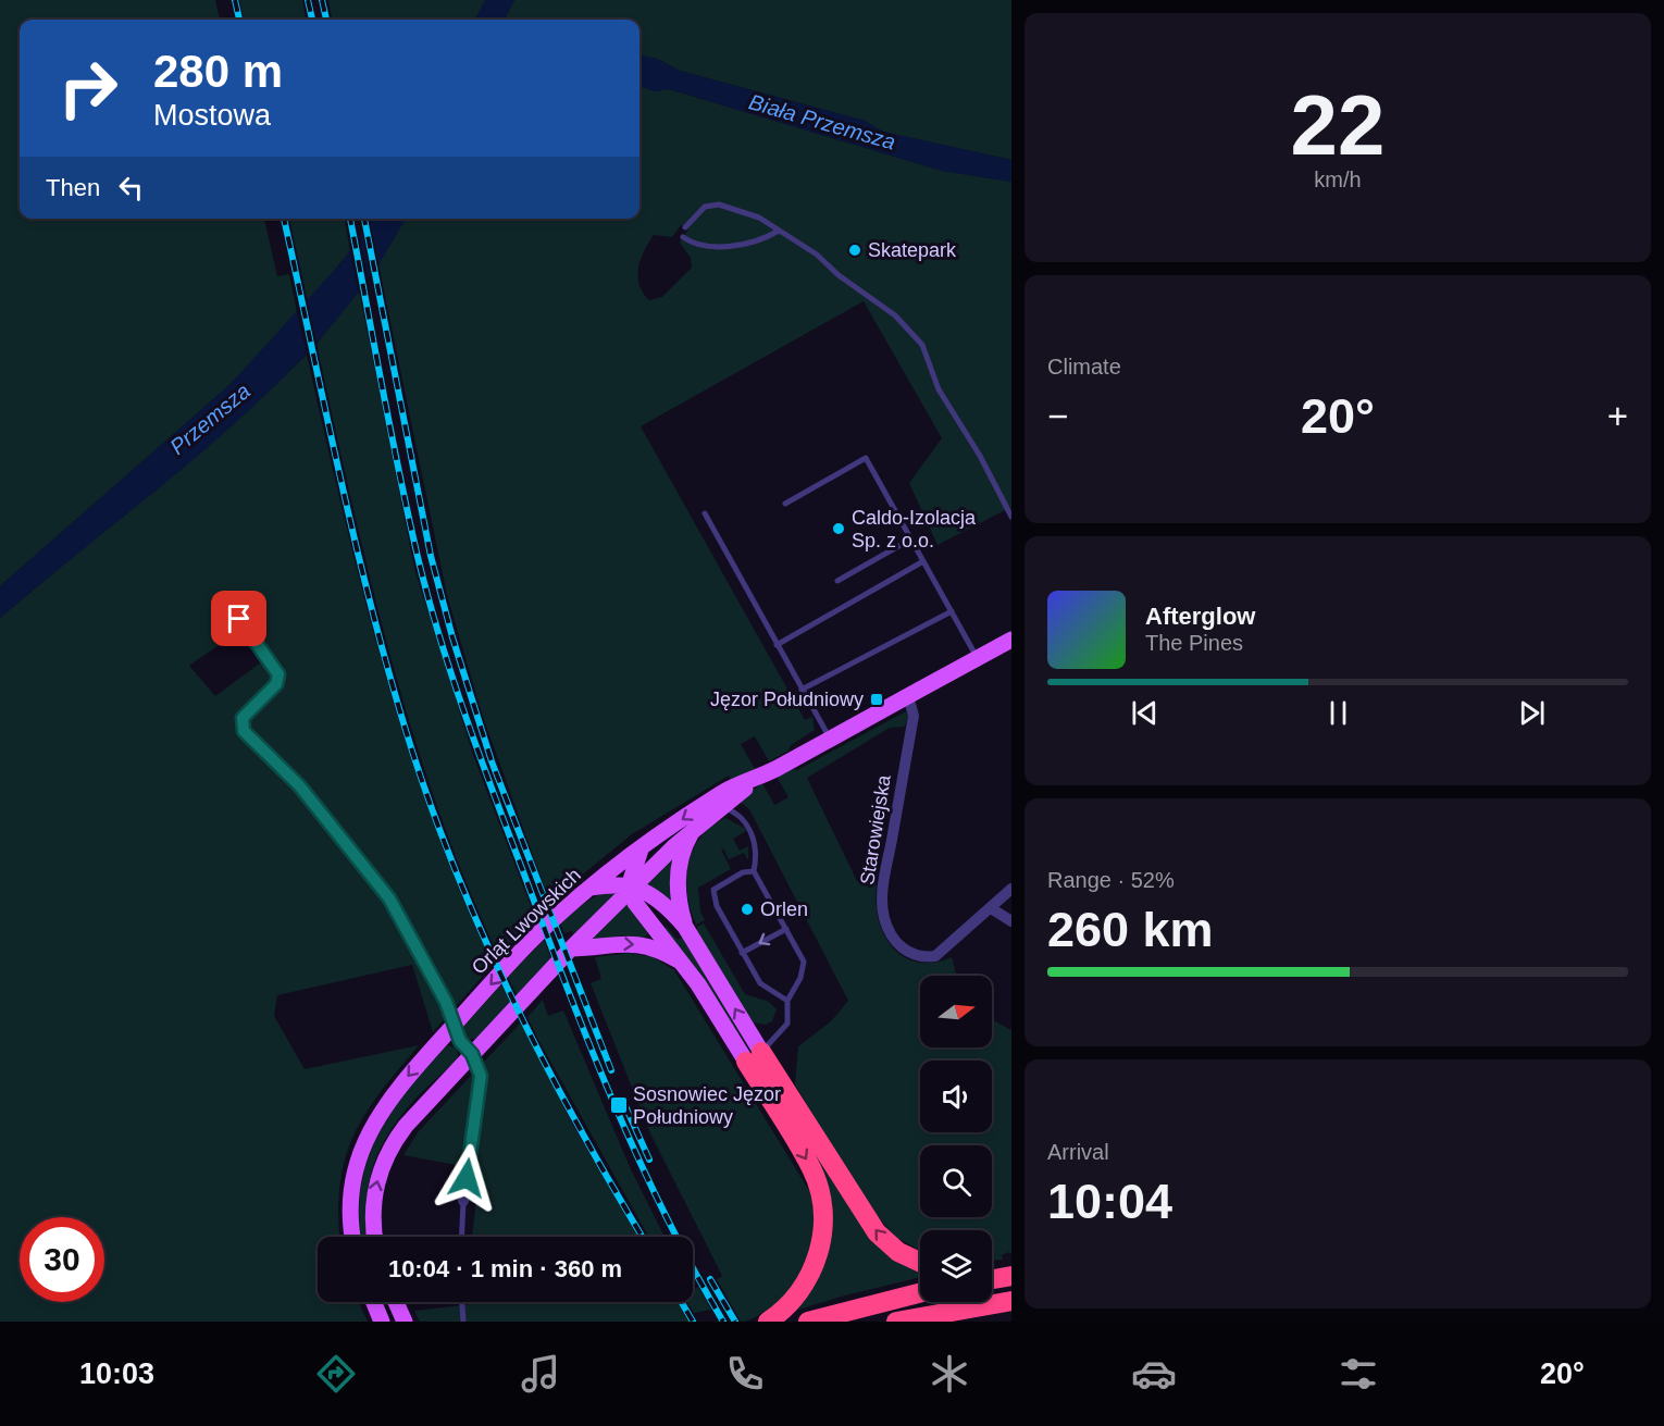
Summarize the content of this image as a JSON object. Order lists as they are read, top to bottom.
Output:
{
  "streets": {
    "main road": ["Orląt Lwowskich"],
    "street": ["Starowiejska"]
  },
  "crossings": [
    ["Starowiejska", "Orląt Lwowskich"]
  ],
  "water": ["Biała Przemsza", "Przemsza"],
  "places": {
    "other": ["Skatepark", "Caldo-Izolacja Sp. z o.o.", "Orlen"],
    "transit": ["Jęzor Południowy", "Sosnowiec Jęzor Południowy"]
  },
  "north": "right",
  "page": {
    "tile": [
      ["22", "km/h"],
      "Climate",
      ["Range · 52%", "260 km"],
      ["Arrival", "10:04"]
    ],
    "turn": ["280 m", "Mostowa"],
    "then": "Then",
    "heat": ["−", "20°", "+"],
    "song": ["Afterglow", "The Pines"],
    "limit": "30",
    "trip": "10:04 · 1 min · 360 m",
    "tabs": ["10:03", "20°"]
  }
}
